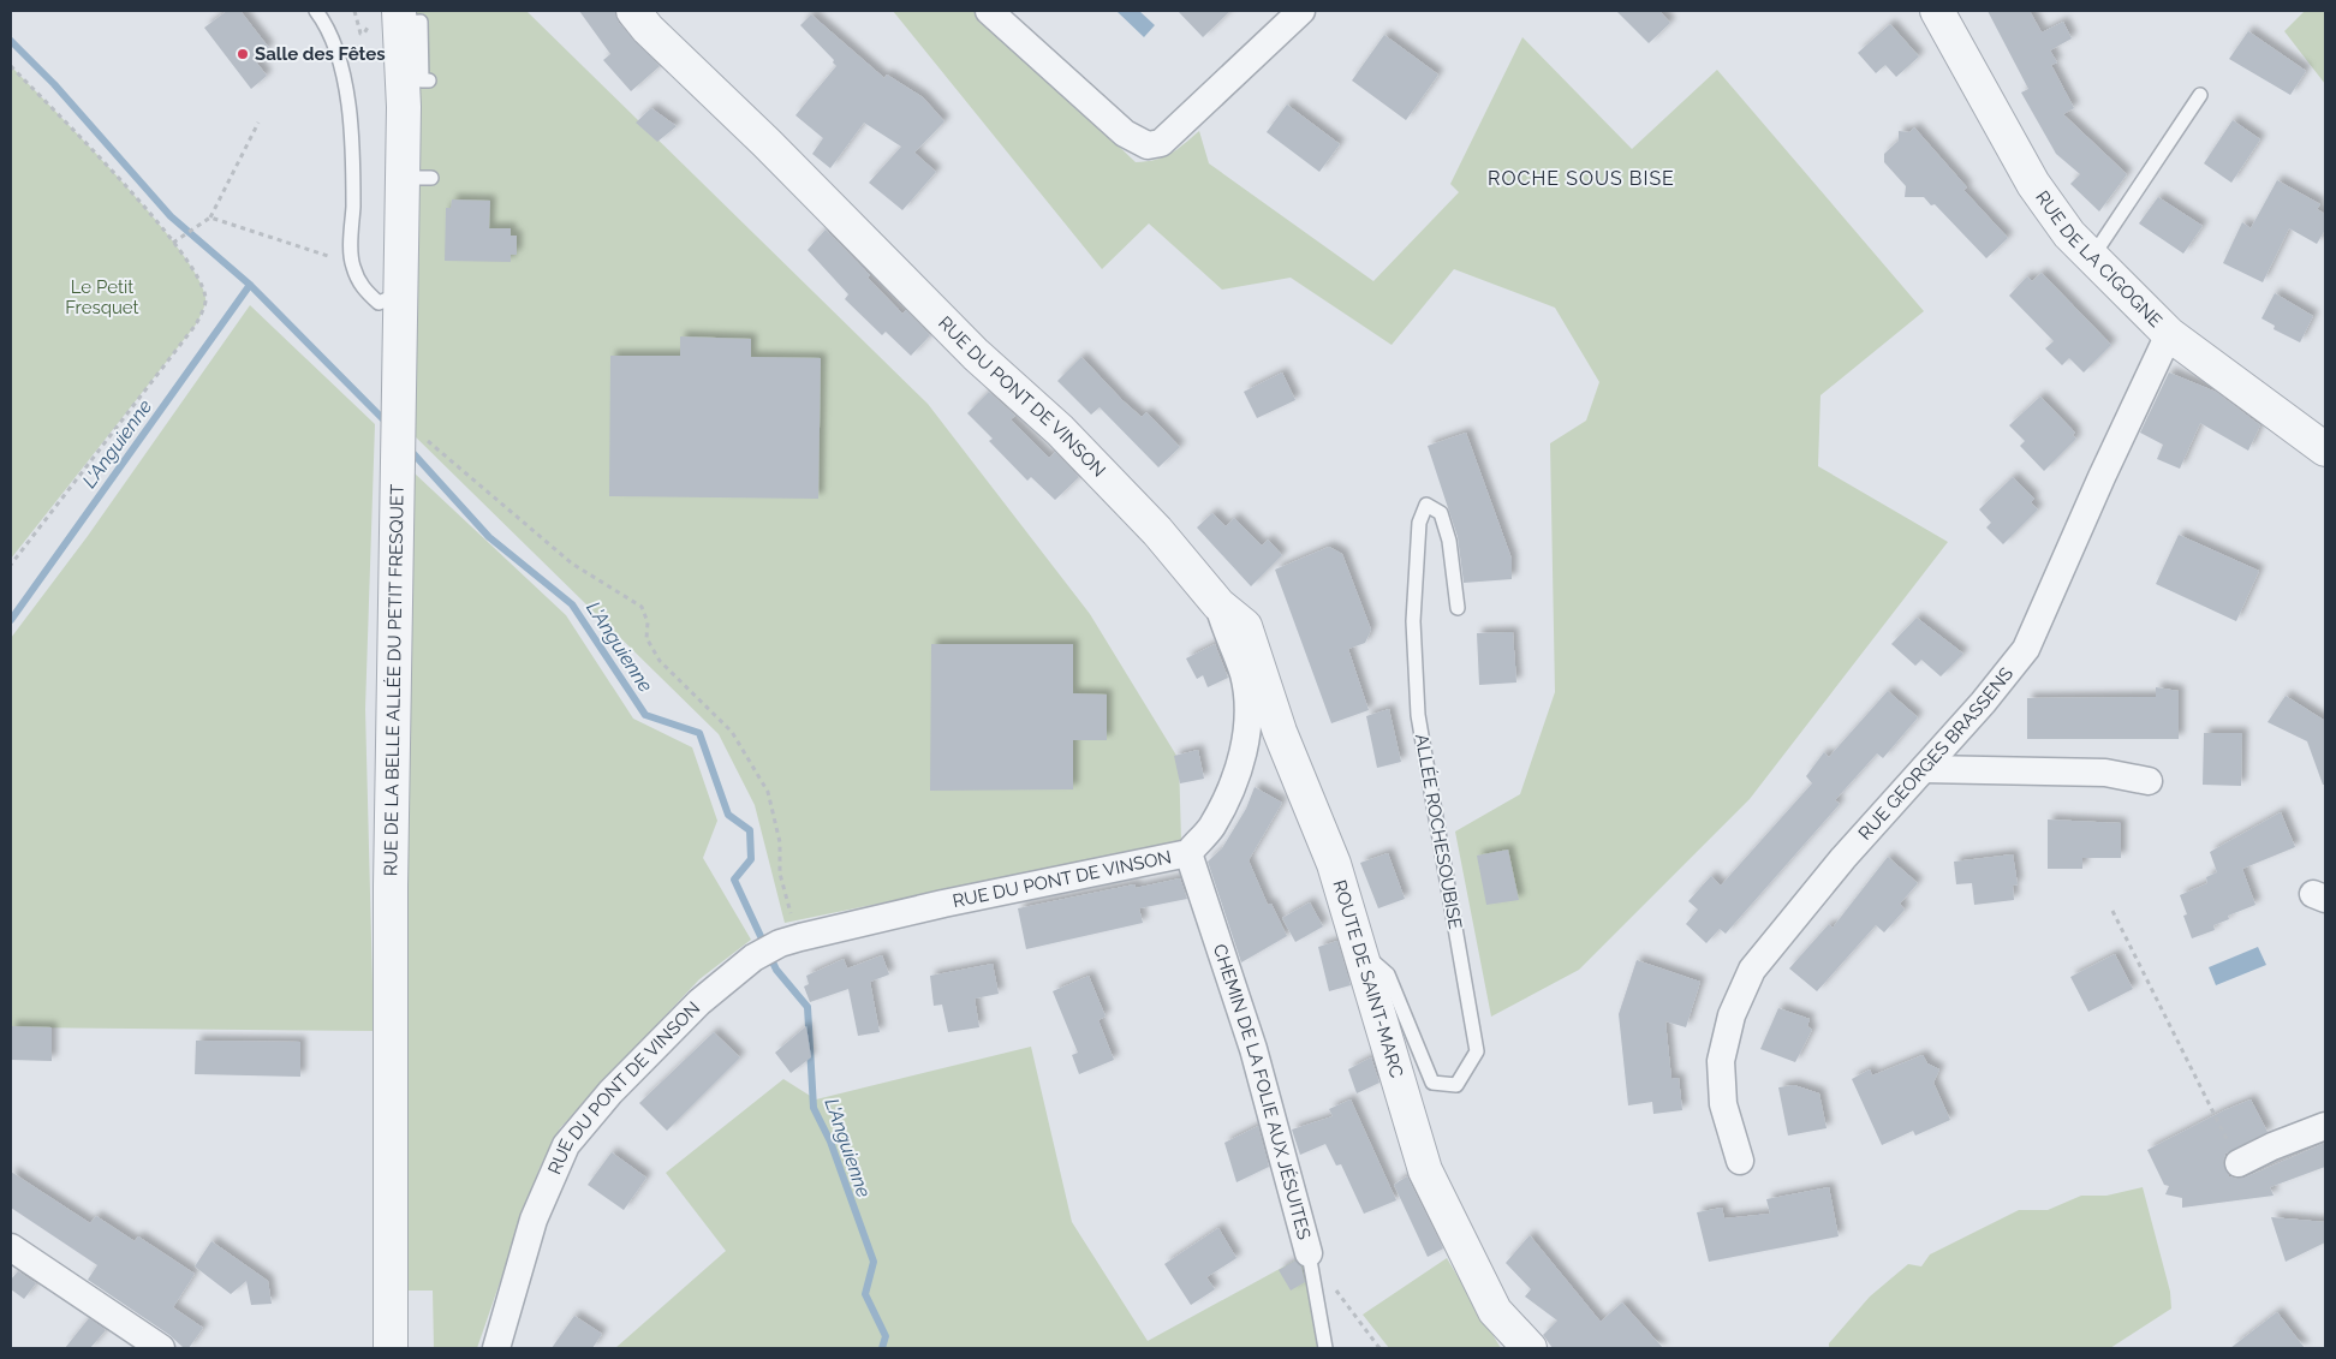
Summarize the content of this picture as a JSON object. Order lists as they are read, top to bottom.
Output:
{
  "streets": {
    "street": [
      "RUE DE LA CIGOGNE",
      "RUE DU PONT DE VINSON",
      "RUE DE LA BELLE ALLÉE DU PETIT FRESQUET",
      "RUE GEORGES BRASSENS",
      "ROUTE DE SAINT-MARC",
      "CHEMIN DE LA FOLIE AUX JÉSUITES"
    ],
    "lane": ["ALLÉE ROCHESOUBISE"]
  },
  "crossings": [
    ["RUE DE LA CIGOGNE", "RUE GEORGES BRASSENS"],
    ["RUE DU PONT DE VINSON", "ROUTE DE SAINT-MARC"],
    ["RUE DU PONT DE VINSON", "CHEMIN DE LA FOLIE AUX JÉSUITES"],
    ["ALLÉE ROCHESOUBISE", "ROUTE DE SAINT-MARC"]
  ],
  "districts": ["ROCHE SOUS BISE"],
  "water": ["L'Anguienne"],
  "parks": ["Le Petit Fresquet"],
  "places": ["Salle des Fêtes"]
}
